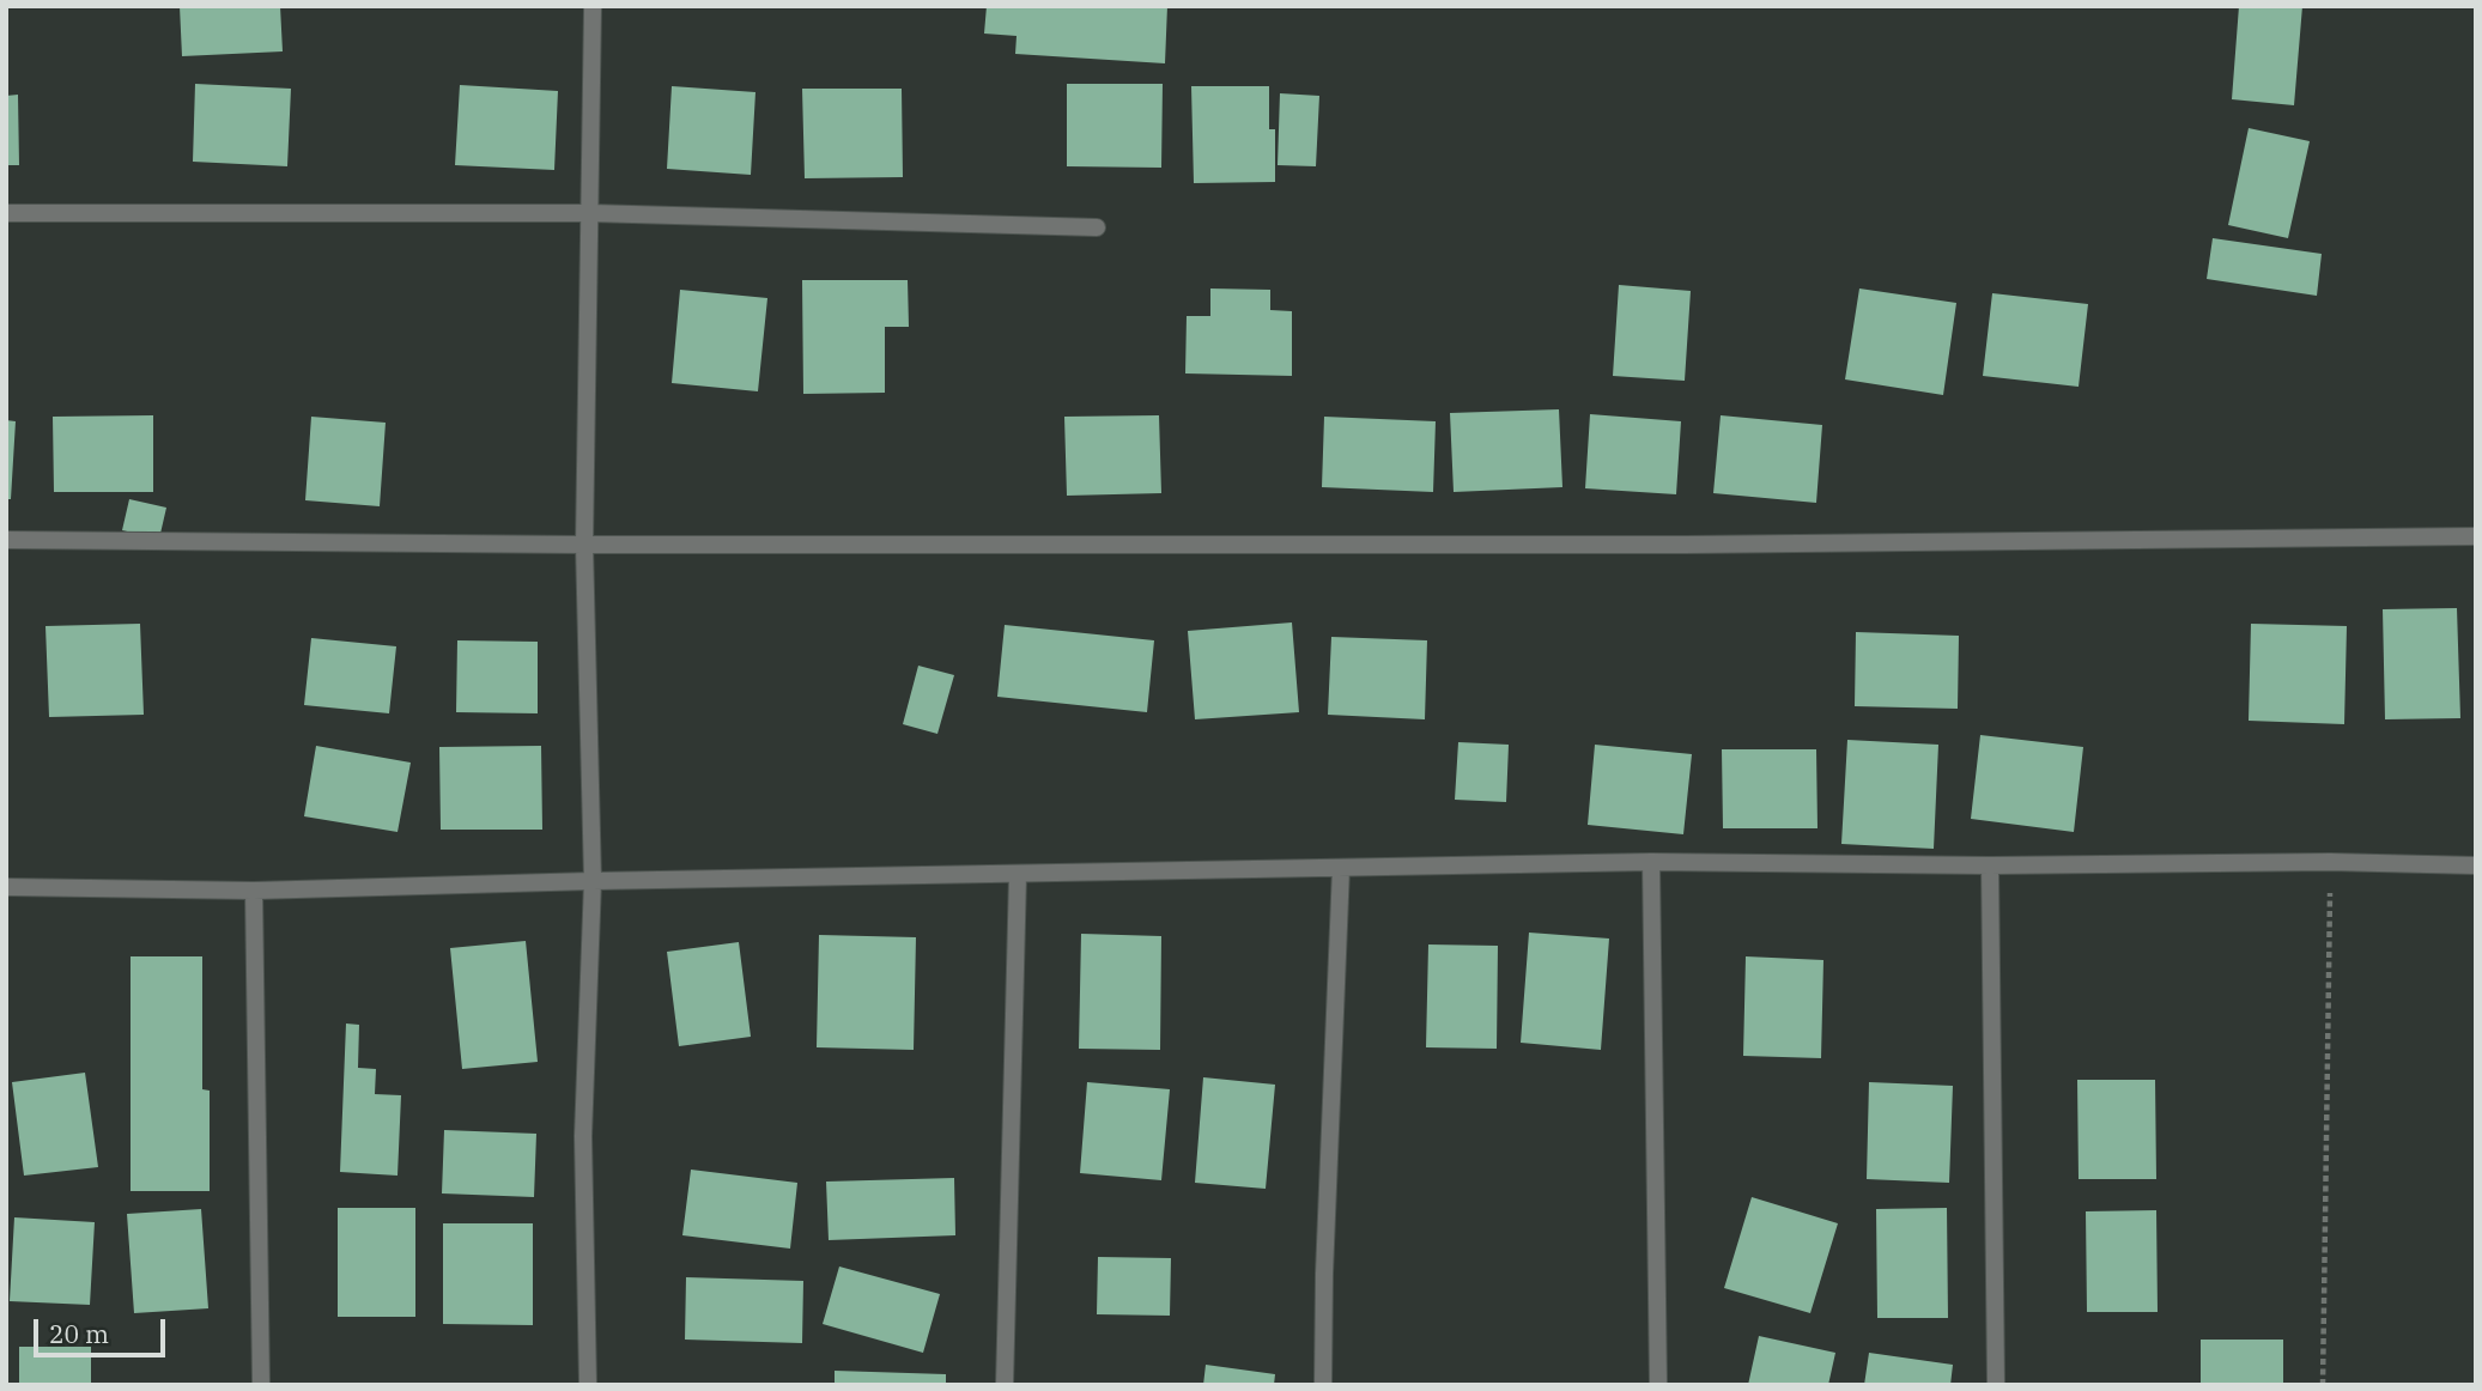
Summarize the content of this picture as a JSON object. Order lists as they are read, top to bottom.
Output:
{
  "scale_bar": "20 m"
}
